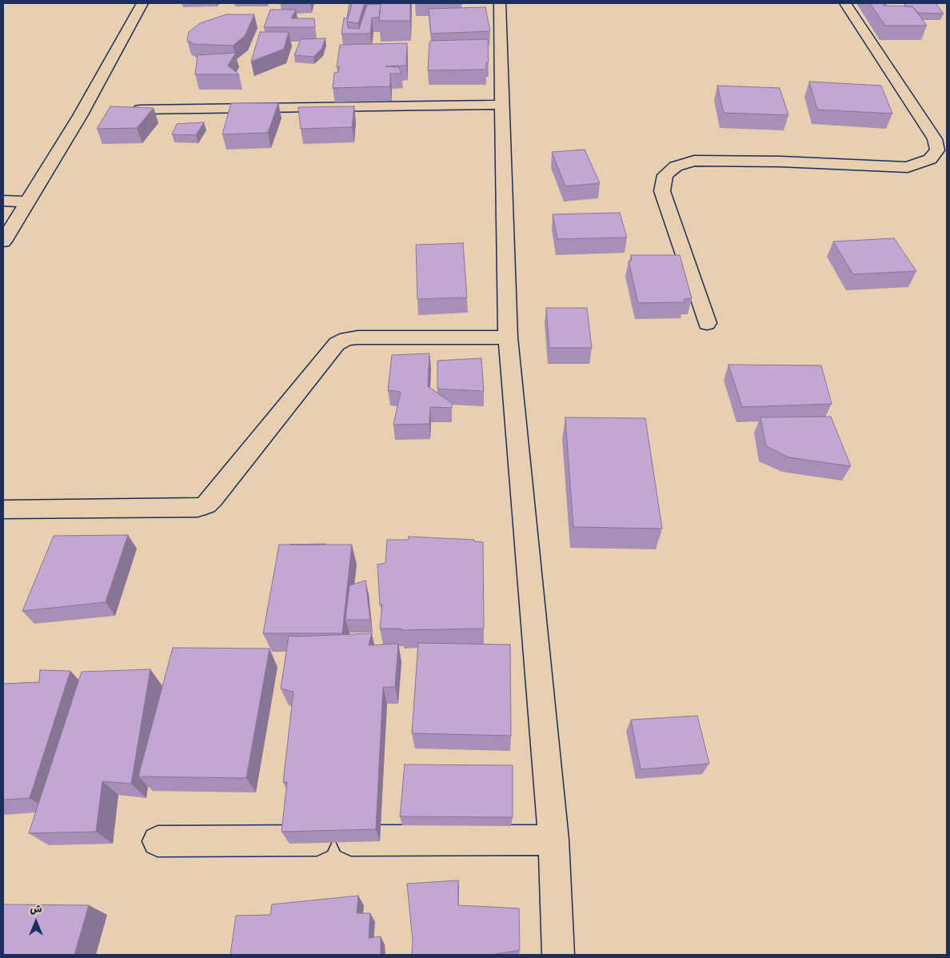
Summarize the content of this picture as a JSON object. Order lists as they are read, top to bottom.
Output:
{
  "north": "top"
}
